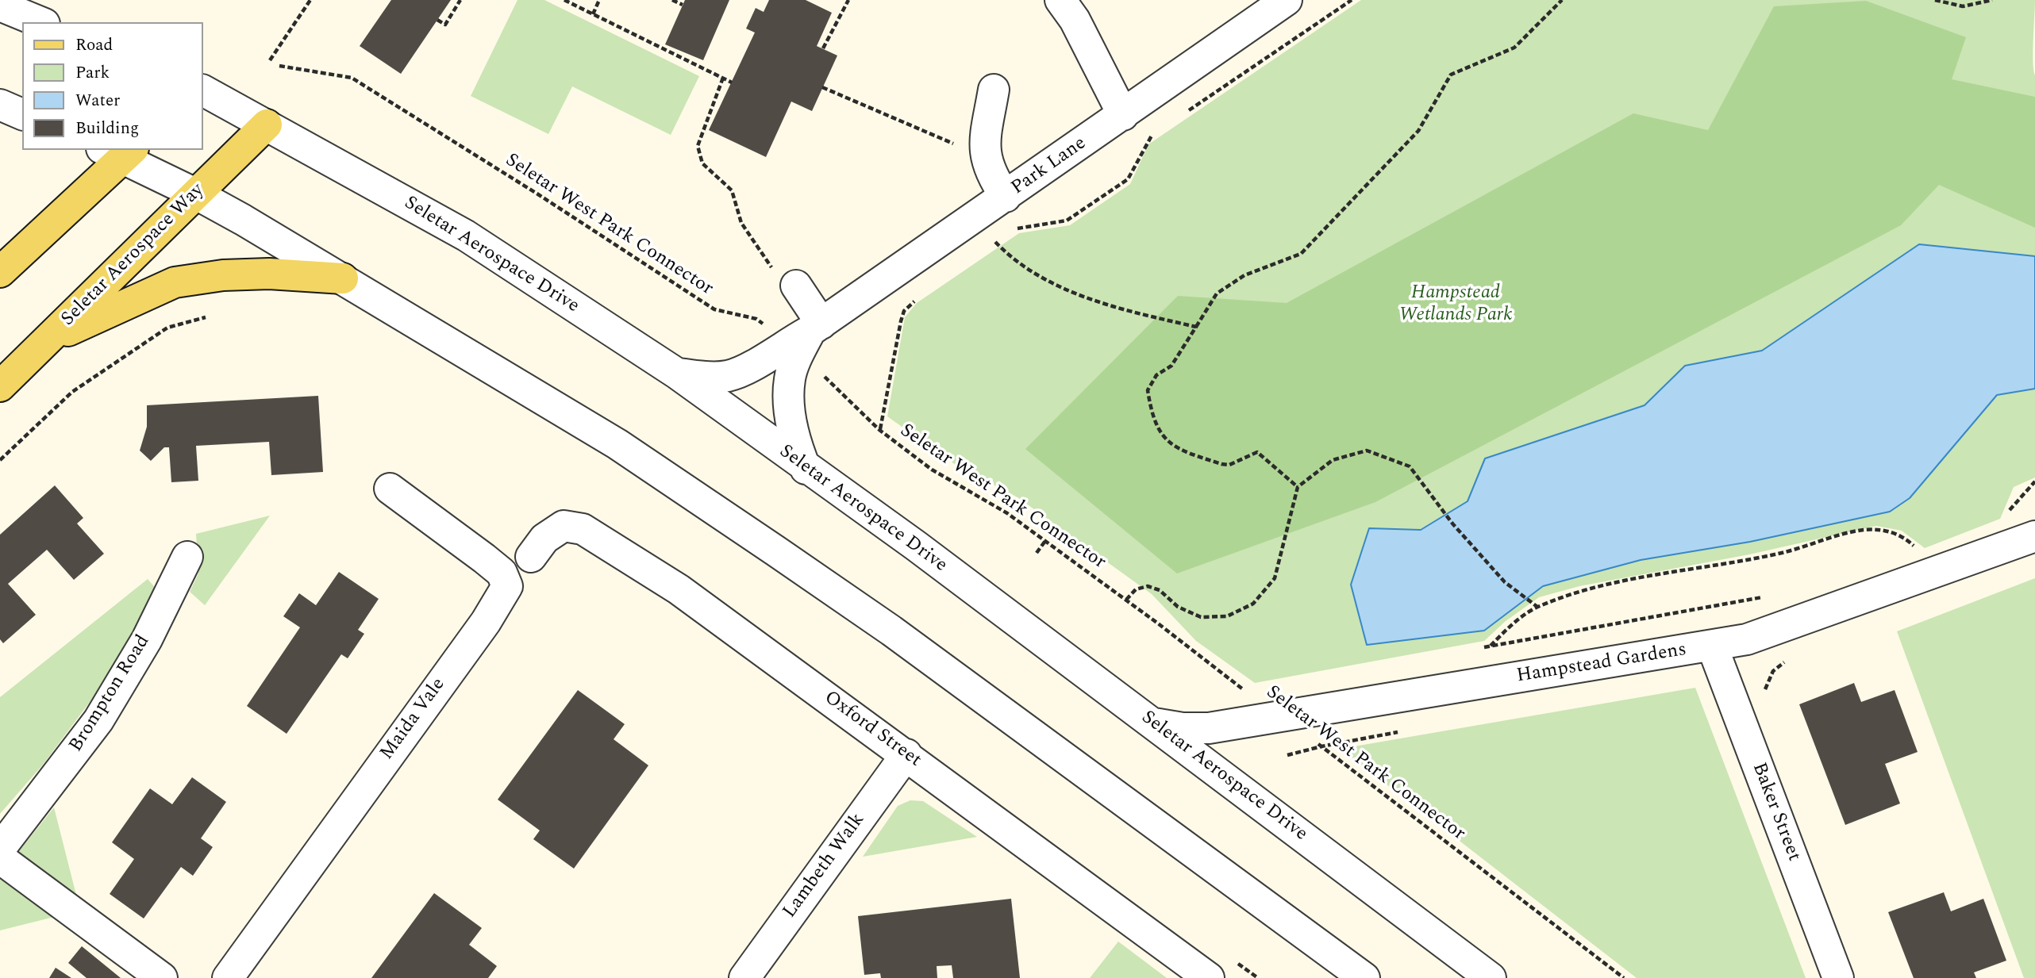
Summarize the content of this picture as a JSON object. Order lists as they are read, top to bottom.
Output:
{
  "streets": {
    "main road": ["Seletar Aerospace Way"],
    "street": [
      "Park Lane",
      "Seletar Aerospace Drive",
      "Hampstead Gardens",
      "Brompton Road",
      "Maida Vale",
      "Oxford Street",
      "Baker Street",
      "Lambeth Walk"
    ],
    "path": ["Seletar West Park Connector"]
  },
  "crossings": [
    ["Park Lane", "Seletar West Park Connector"],
    ["Park Lane", "Seletar Aerospace Drive"],
    ["Seletar West Park Connector", "Hampstead Gardens"],
    ["Seletar Aerospace Way", "Seletar Aerospace Drive"],
    ["Seletar Aerospace Drive", "Hampstead Gardens"],
    ["Hampstead Gardens", "Baker Street"],
    ["Oxford Street", "Lambeth Walk"]
  ],
  "parks": ["Hampstead Wetlands Park"],
  "legend": [
    "Road",
    "Park",
    "Water",
    "Building"
  ]
}
